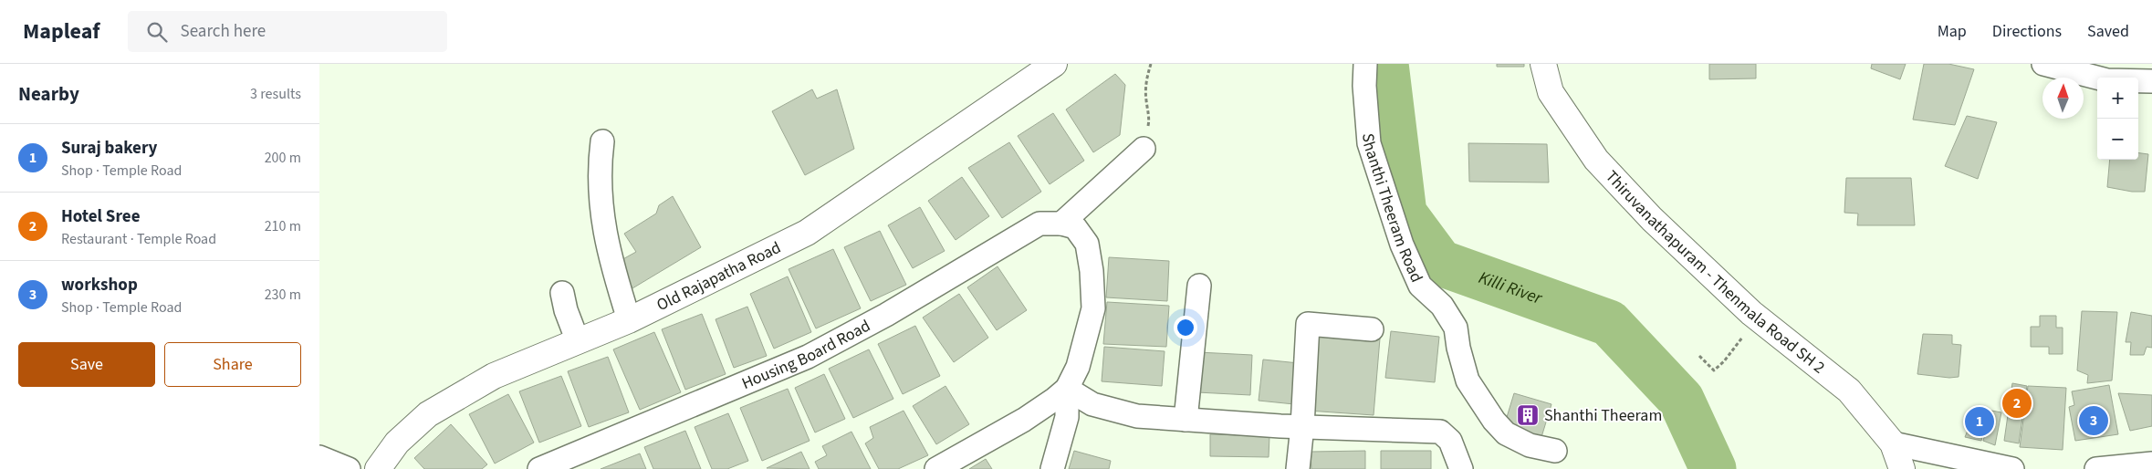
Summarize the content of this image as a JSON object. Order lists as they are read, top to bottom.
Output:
{
  "streets": {
    "main road": ["Thiruvanathapuram - Thenmala Road SH 2", "Old Rajapatha Road"],
    "street": ["Shanthi Theeram Road", "Housing Board Road"]
  },
  "water": ["Killi River"],
  "places": {
    "building": ["Shanthi Theeram"]
  },
  "north": "top",
  "page": {
    "header": "Mapleaf",
    "search": "Search here",
    "nav": ["Map", "Directions", "Saved"],
    "heading": ["Nearby", "3 results"],
    "map_buttons": ["+", "−"],
    "list": [
      {
        "mark": "1",
        "name": "Suraj bakery",
        "note": "Shop · Temple Road",
        "value": "200 m"
      },
      {
        "mark": "2",
        "name": "Hotel Sree",
        "note": "Restaurant · Temple Road",
        "value": "210 m"
      },
      {
        "mark": "3",
        "name": "workshop",
        "note": "Shop · Temple Road",
        "value": "230 m"
      }
    ],
    "buttons": ["Save", "Share"],
    "pins": ["2", "3", "1"]
  }
}
